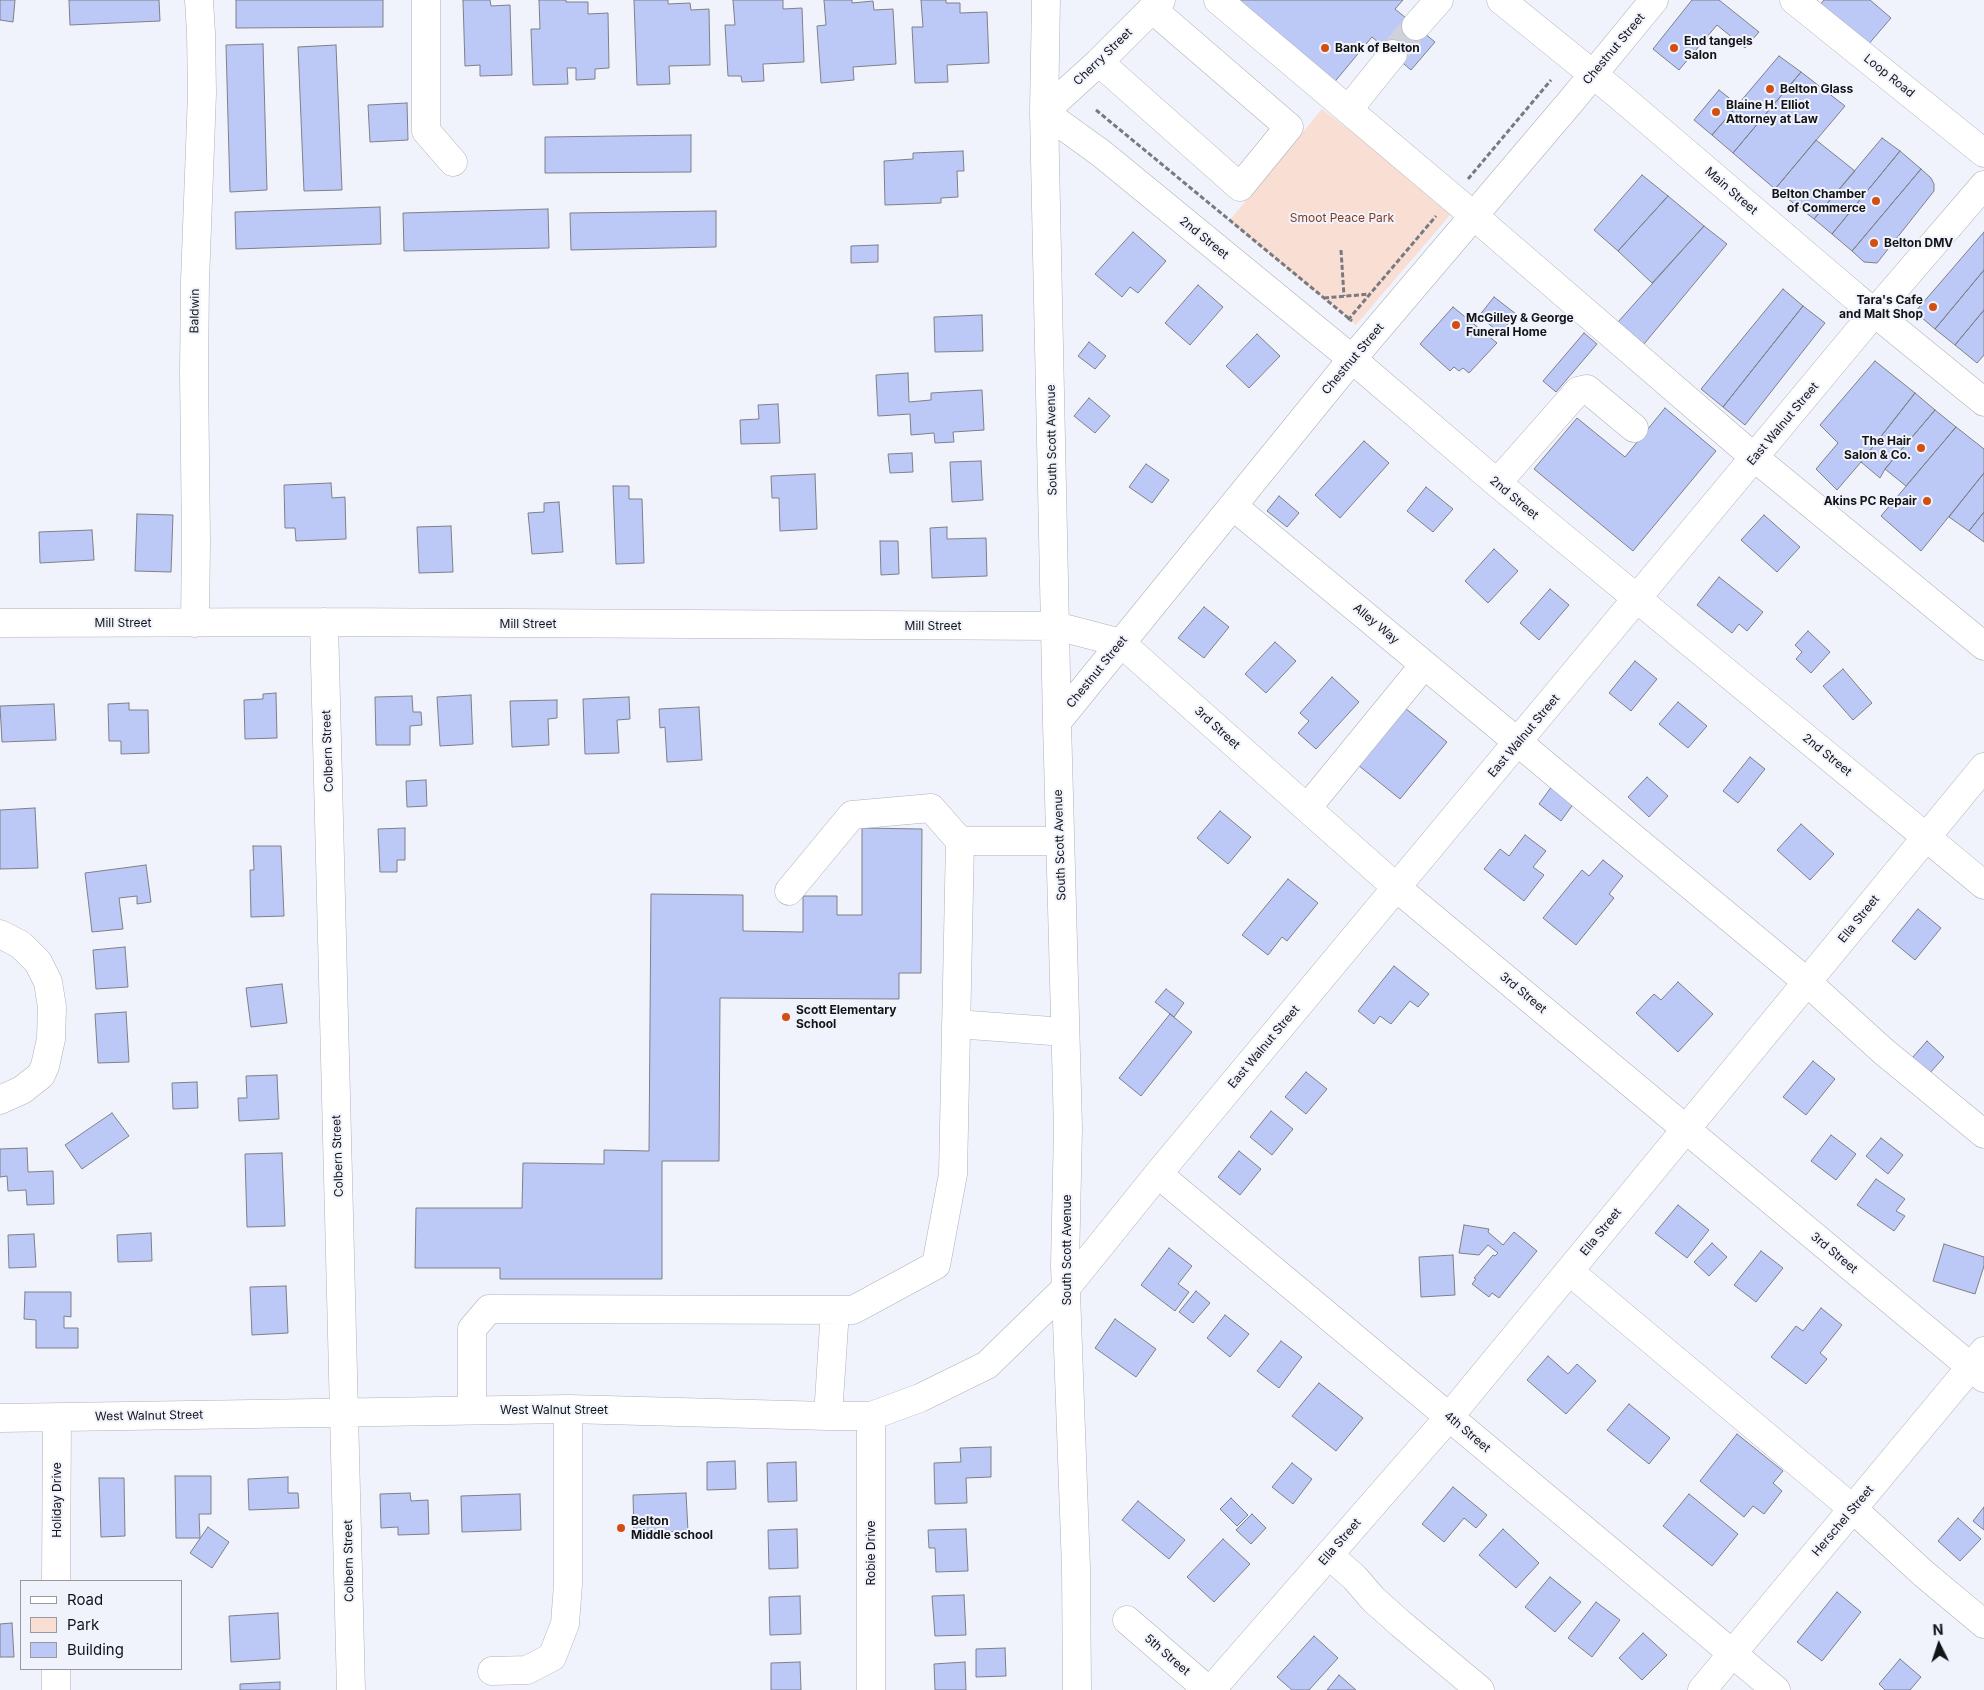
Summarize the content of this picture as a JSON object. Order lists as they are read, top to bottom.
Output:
{
  "streets": {
    "street": [
      "Chestnut Street",
      "Cherry Street",
      "Loop Road",
      "Main Street",
      "2nd Street",
      "Baldwin",
      "East Walnut Street",
      "South Scott Avenue",
      "Mill Street",
      "Alley Way",
      "3rd Street",
      "Colbern Street",
      "Ella Street",
      "West Walnut Street",
      "4th Street",
      "Holiday Drive",
      "Herschel Street",
      "Robie Drive",
      "5th Street"
    ]
  },
  "crossings": [
    ["Chestnut Street", "Main Street"],
    ["Chestnut Street", "2nd Street"],
    ["Chestnut Street", "South Scott Avenue"],
    ["Chestnut Street", "Alley Way"],
    ["Chestnut Street", "3rd Street"],
    ["Cherry Street", "2nd Street"],
    ["Cherry Street", "South Scott Avenue"],
    ["Main Street", "East Walnut Street"],
    ["2nd Street", "East Walnut Street"],
    ["2nd Street", "South Scott Avenue"],
    ["2nd Street", "Ella Street"],
    ["Baldwin", "Mill Street"],
    ["East Walnut Street", "South Scott Avenue"],
    ["East Walnut Street", "Alley Way"],
    ["East Walnut Street", "3rd Street"],
    ["East Walnut Street", "West Walnut Street"],
    ["East Walnut Street", "4th Street"],
    ["South Scott Avenue", "Mill Street"],
    ["South Scott Avenue", "3rd Street"],
    ["South Scott Avenue", "West Walnut Street"],
    ["Mill Street", "3rd Street"],
    ["Mill Street", "Colbern Street"],
    ["Alley Way", "Ella Street"],
    ["3rd Street", "Ella Street"],
    ["3rd Street", "Herschel Street"],
    ["Colbern Street", "West Walnut Street"],
    ["Ella Street", "4th Street"],
    ["Ella Street", "5th Street"],
    ["West Walnut Street", "Holiday Drive"],
    ["West Walnut Street", "Robie Drive"],
    ["4th Street", "Herschel Street"]
  ],
  "parks": ["Smoot Peace Park"],
  "places": [
    "Bank of Belton",
    "End tangels Salon",
    "Belton Glass",
    "Blaine H. Elliot Attorney at Law",
    "Belton Chamber of Commerce",
    "Belton DMV",
    "Tara's Cafe and Malt Shop",
    "McGilley & George Funeral Home",
    "The Hair Salon & Co.",
    "Akins PC Repair",
    "Scott Elementary School",
    "Belton Middle school"
  ],
  "legend": ["Road", "Park", "Building"],
  "north": "top"
}
